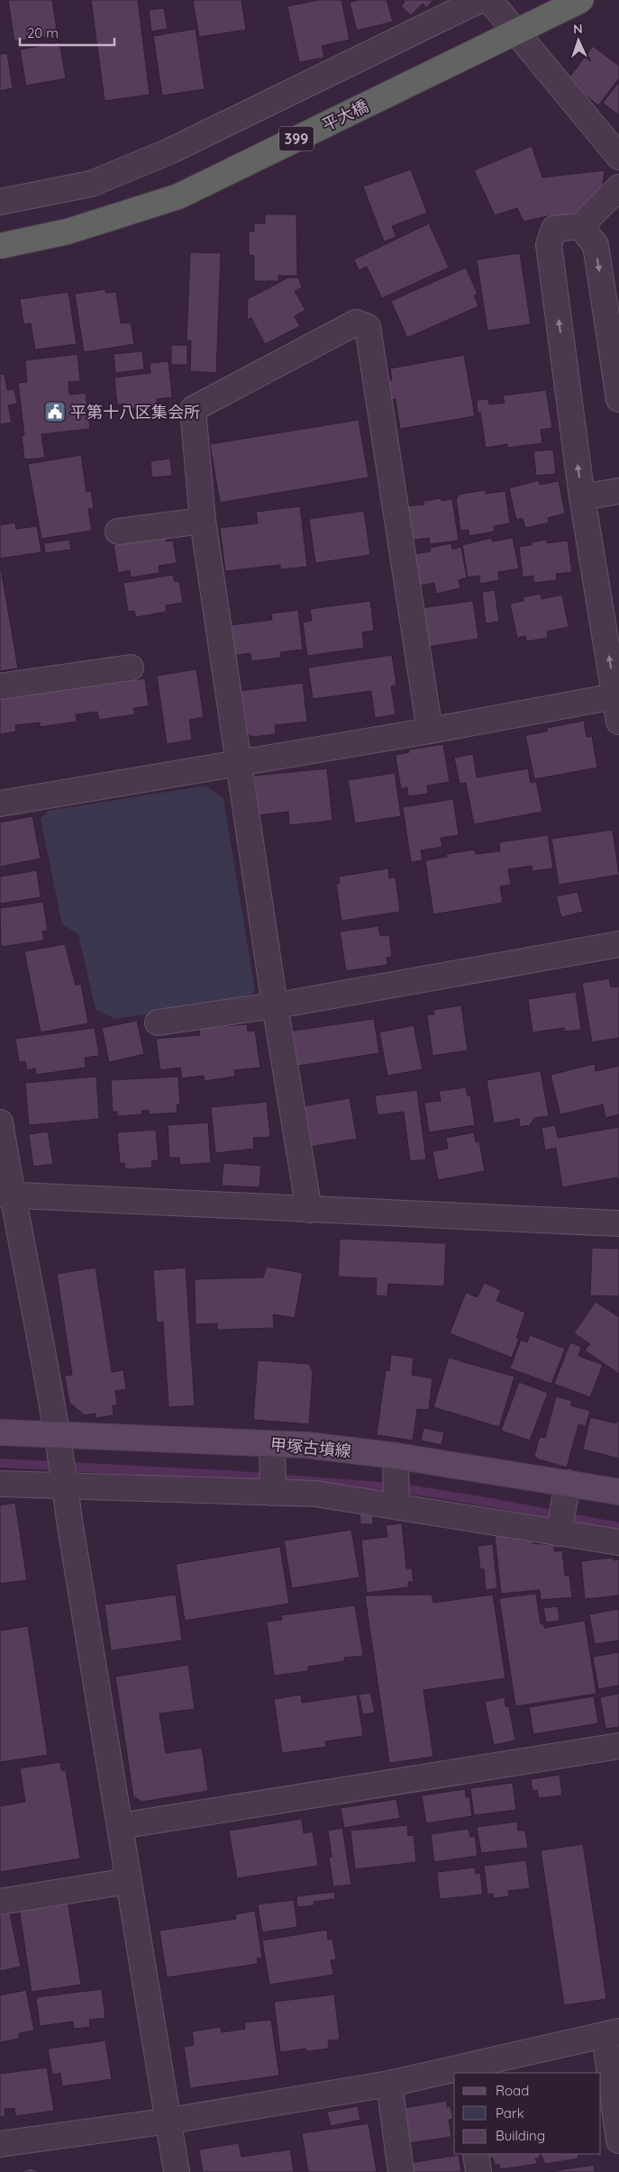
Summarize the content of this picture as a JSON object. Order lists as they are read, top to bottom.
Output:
{
  "streets": {
    "highway": ["平大橋", "399"],
    "main road": ["甲塚古墳線"]
  },
  "places": {
    "public building": ["平第十八区集会所"]
  },
  "legend": ["Road", "Park", "Building"],
  "scale_bar": "20 m",
  "north": "top"
}
